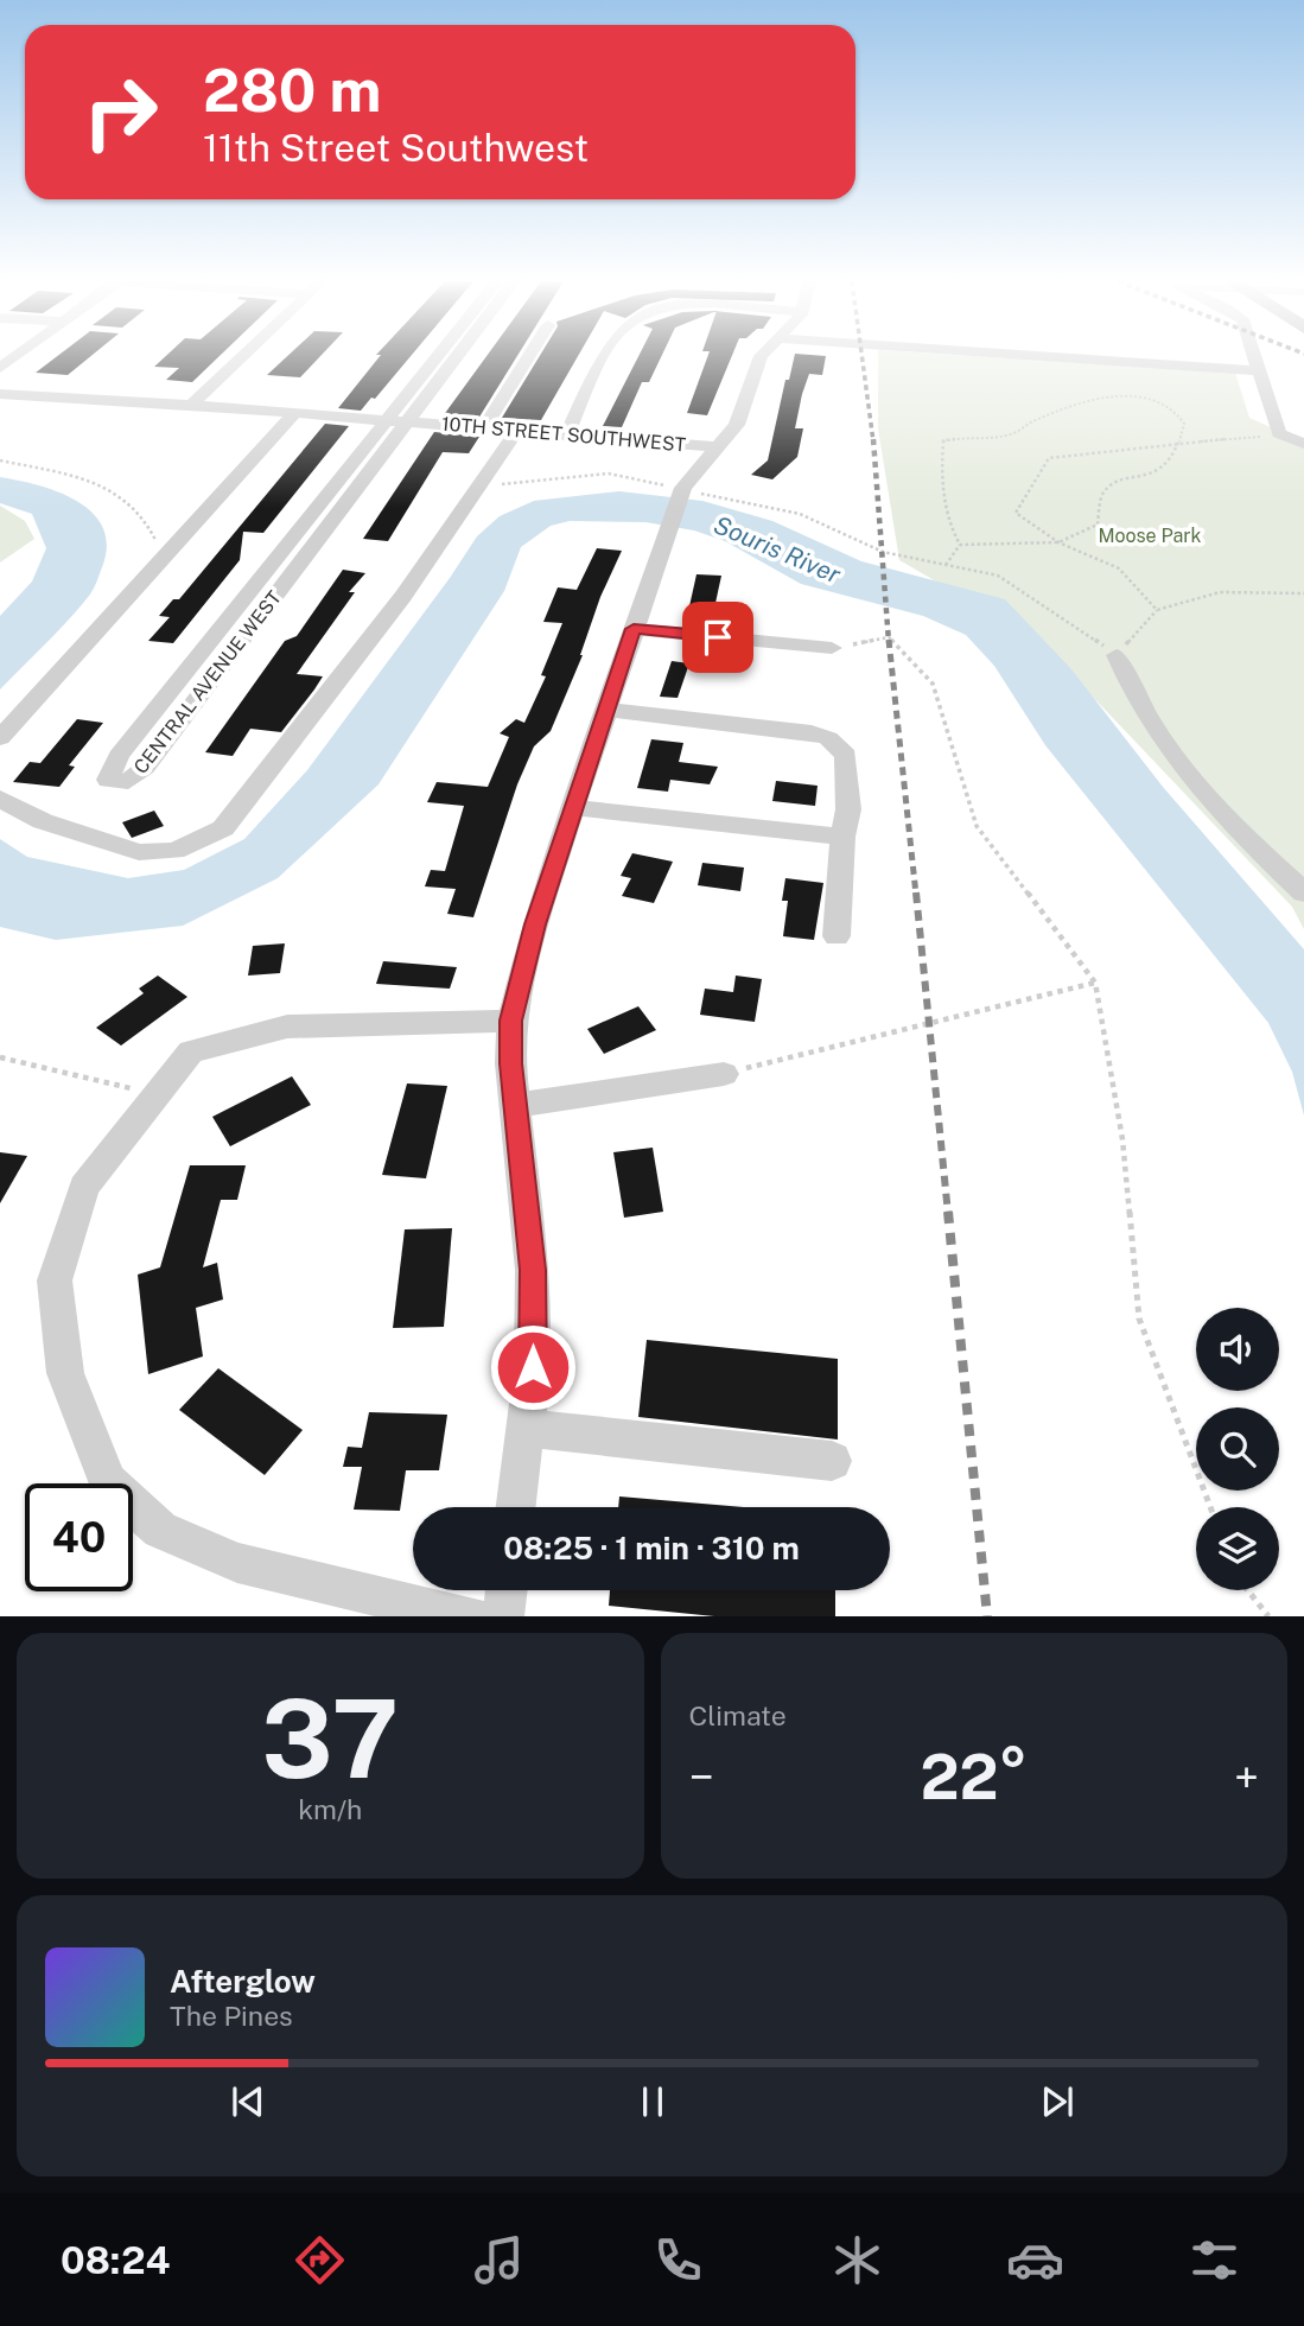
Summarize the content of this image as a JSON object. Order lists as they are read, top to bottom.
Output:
{
  "streets": {
    "street": ["10TH STREET SOUTHWEST", "CENTRAL AVENUE WEST"]
  },
  "crossings": [
    ["10TH STREET SOUTHWEST", "CENTRAL AVENUE WEST"]
  ],
  "water": ["Souris River"],
  "parks": ["Moose Park"],
  "page": {
    "turn": ["280 m", "11th Street Southwest"],
    "limit": "40",
    "trip": "08:25 · 1 min · 310 m",
    "tile": [
      ["37", "km/h"],
      "Climate"
    ],
    "heat": ["−", "22°", "+"],
    "song": ["Afterglow", "The Pines"],
    "tabs": "08:24"
  }
}
